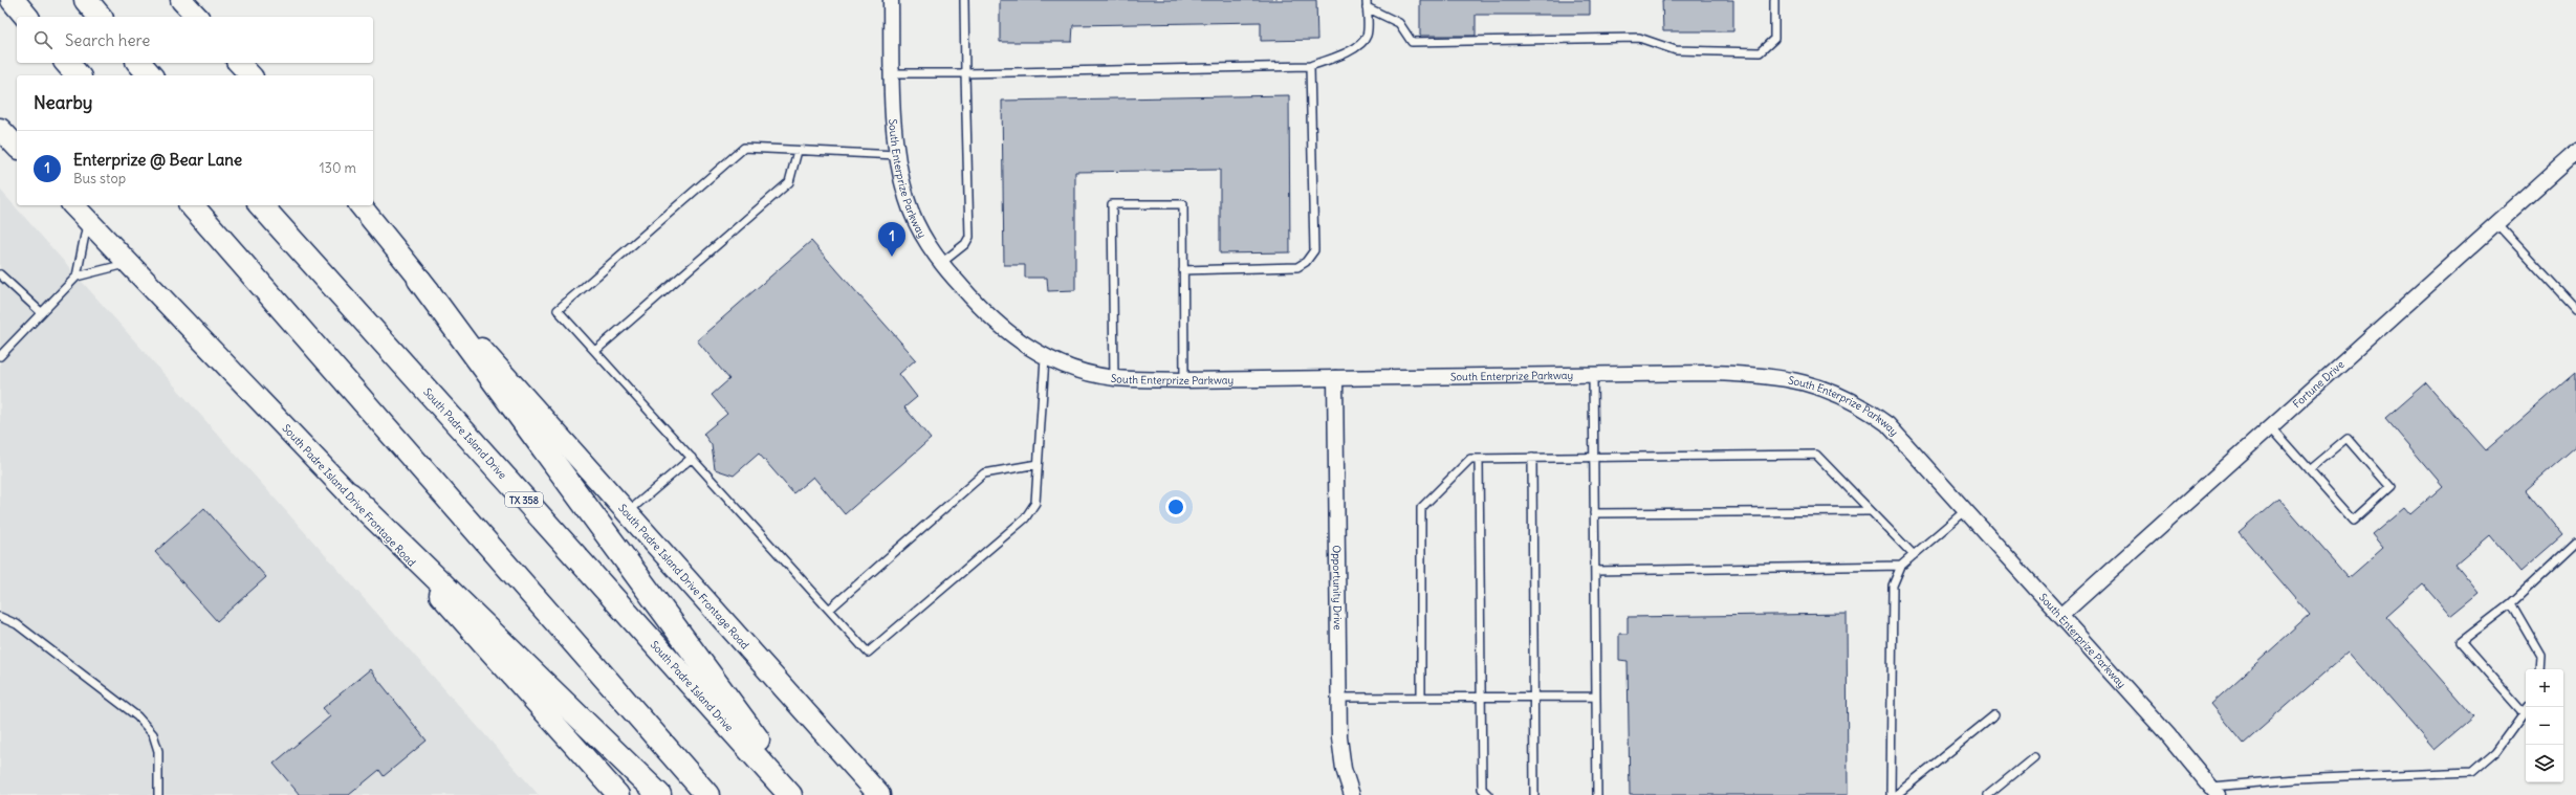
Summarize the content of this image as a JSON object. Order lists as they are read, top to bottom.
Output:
{
  "streets": {
    "highway": ["South Padre Island Drive", "TX 358"],
    "main road": ["South Padre Island Drive Frontage Road"],
    "street": ["South Enterprize Parkway", "Fortune Drive", "Opportunity Drive"]
  },
  "crossings": [
    ["South Enterprize Parkway", "Fortune Drive"],
    ["South Enterprize Parkway", "Opportunity Drive"]
  ],
  "page": {
    "search": "Search here",
    "heading": "Nearby",
    "list": [
      {
        "mark": "1",
        "name": "Enterprize @ Bear Lane",
        "note": "Bus stop",
        "value": "130 m"
      }
    ],
    "pins": "1",
    "map_buttons": ["+", "−"]
  }
}
